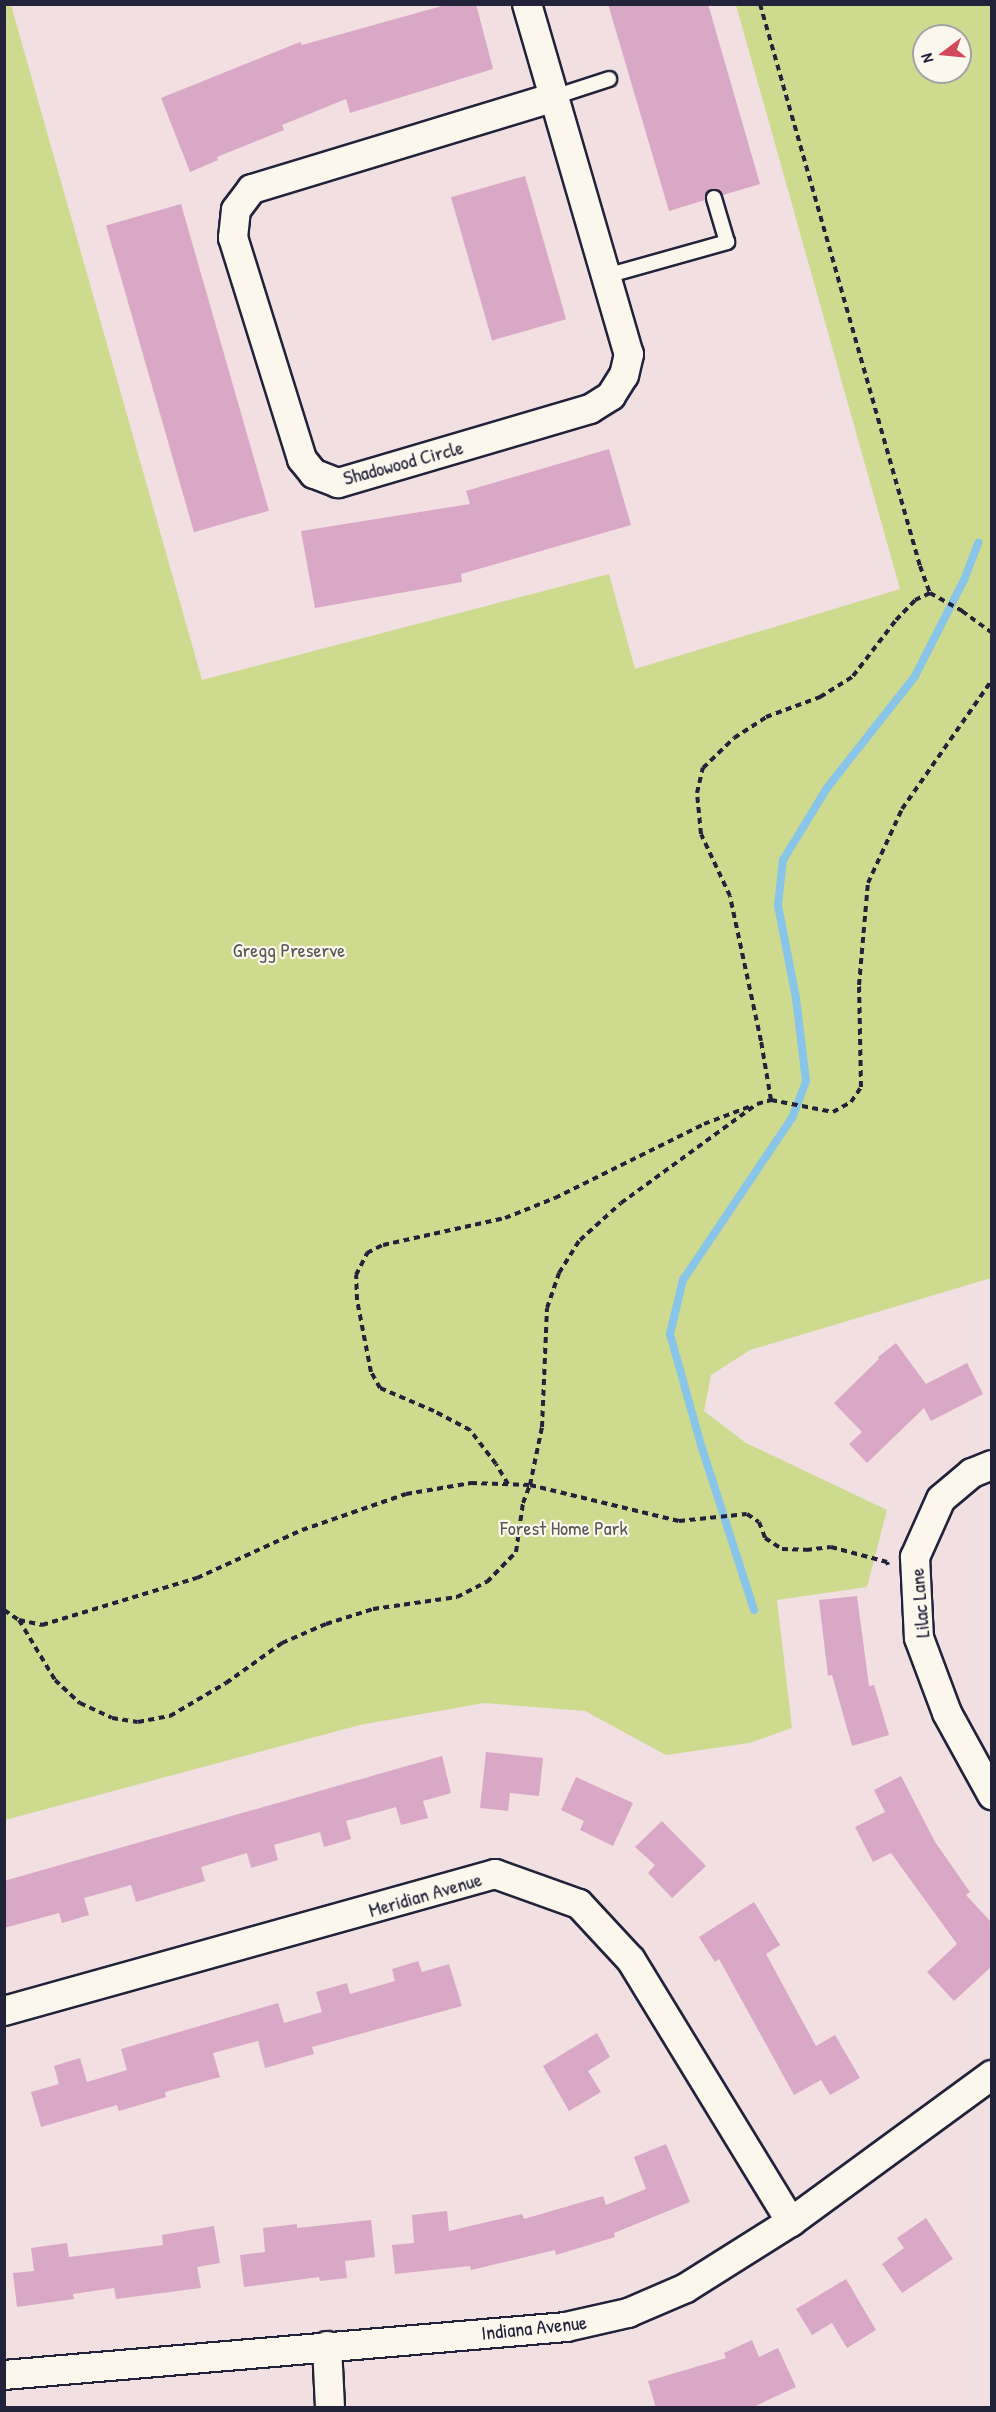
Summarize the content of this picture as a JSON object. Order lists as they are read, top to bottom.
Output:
{
  "streets": {
    "street": [
      "Shadowood Circle",
      "Lilac Lane",
      "Meridian Avenue",
      "Indiana Avenue"
    ]
  },
  "crossings": [
    ["Meridian Avenue", "Indiana Avenue"]
  ],
  "parks": ["Gregg Preserve", "Forest Home Park"],
  "north": "left"
}
